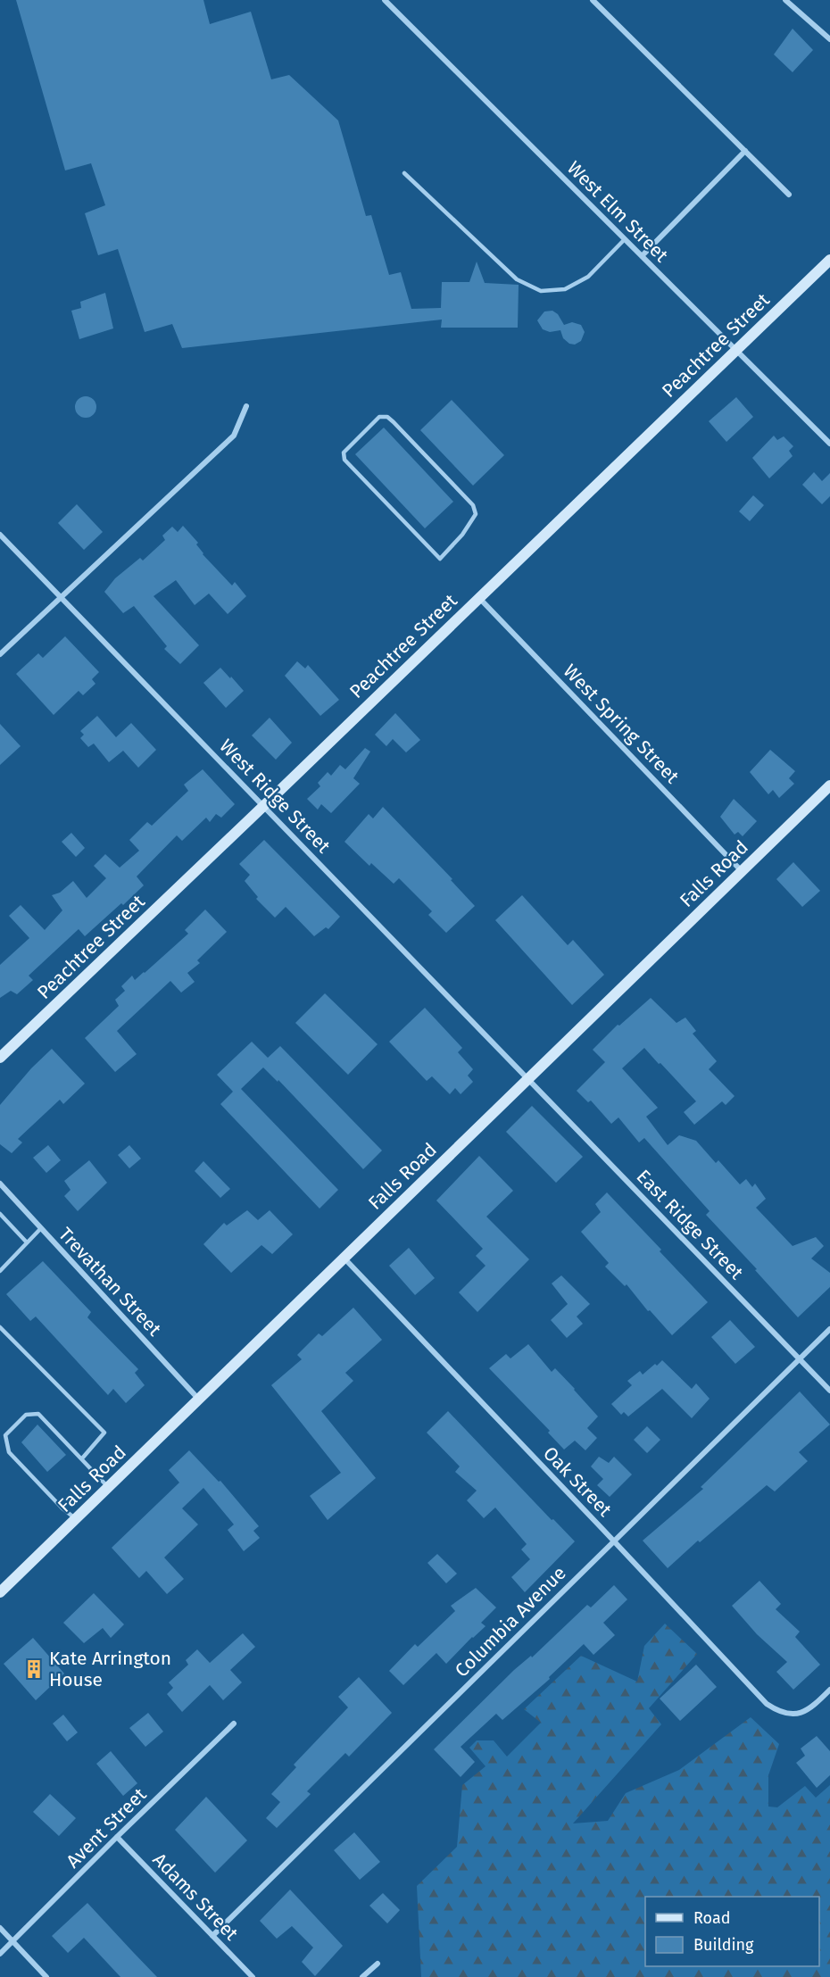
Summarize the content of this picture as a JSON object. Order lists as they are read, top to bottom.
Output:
{
  "streets": {
    "main road": ["Peachtree Street", "Falls Road"],
    "street": [
      "West Elm Street",
      "West Spring Street",
      "West Ridge Street",
      "East Ridge Street",
      "Trevathan Street",
      "Oak Street",
      "Columbia Avenue",
      "Avent Street",
      "Adams Street"
    ]
  },
  "crossings": [
    ["West Elm Street", "Peachtree Street"],
    ["Peachtree Street", "West Spring Street"],
    ["Peachtree Street", "West Ridge Street"],
    ["West Spring Street", "Falls Road"],
    ["West Ridge Street", "Falls Road"],
    ["West Ridge Street", "East Ridge Street"],
    ["Falls Road", "East Ridge Street"],
    ["Falls Road", "Trevathan Street"],
    ["Falls Road", "Oak Street"],
    ["East Ridge Street", "Columbia Avenue"],
    ["Oak Street", "Columbia Avenue"],
    ["Columbia Avenue", "Adams Street"],
    ["Avent Street", "Adams Street"]
  ],
  "places": {
    "building": ["Kate Arrington House"]
  },
  "legend": ["Road", "Building"]
}
